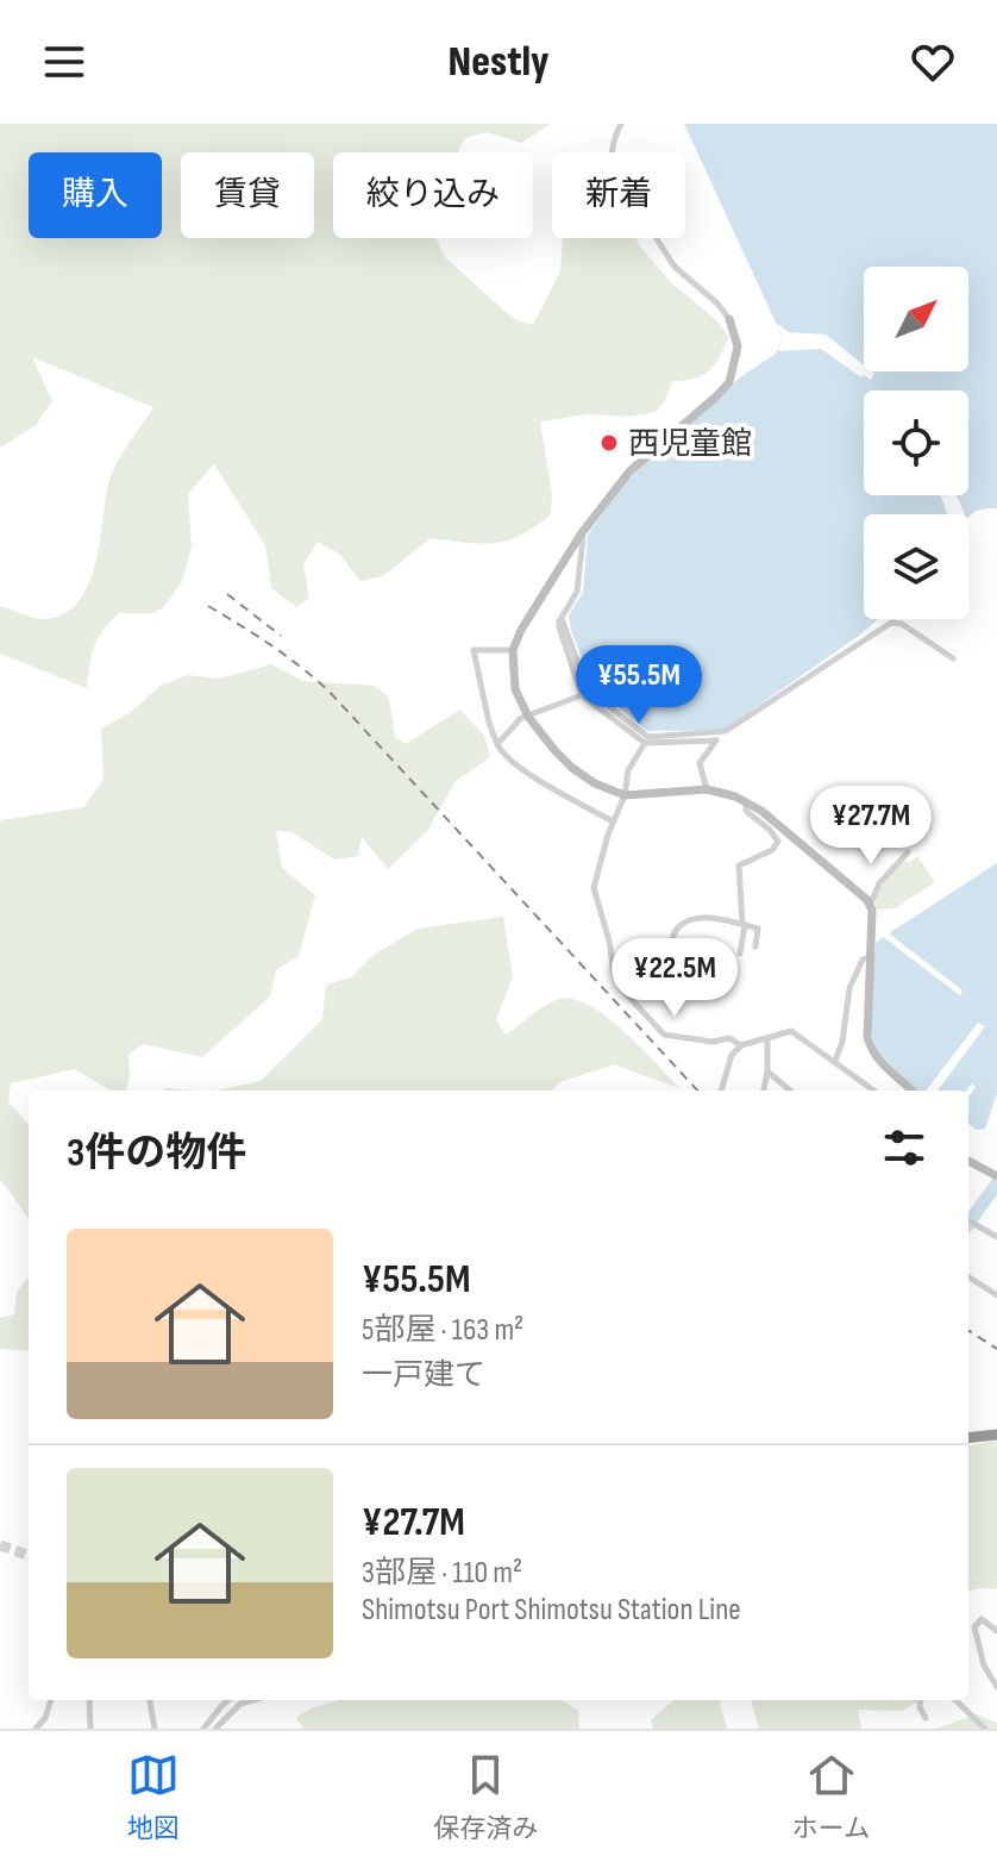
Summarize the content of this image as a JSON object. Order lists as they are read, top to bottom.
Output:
{
  "places": ["西児童館"],
  "north": "top right",
  "page": {
    "header": "Nestly",
    "chip": [
      "購入",
      "賃貸",
      "絞り込み",
      "新着"
    ],
    "price": ["¥55.5M", "¥27.7M", "¥22.5M"],
    "heading": "3件の物件",
    "list": [
      {
        "name": "¥55.5M",
        "note": "5部屋 · 163 m² · 一戸建て"
      },
      {
        "name": "¥27.7M",
        "note": "3部屋 · 110 m² · Shimotsu Port Shimotsu Station Line"
      }
    ],
    "tabs": ["地図", "保存済み", "ホーム"]
  }
}
